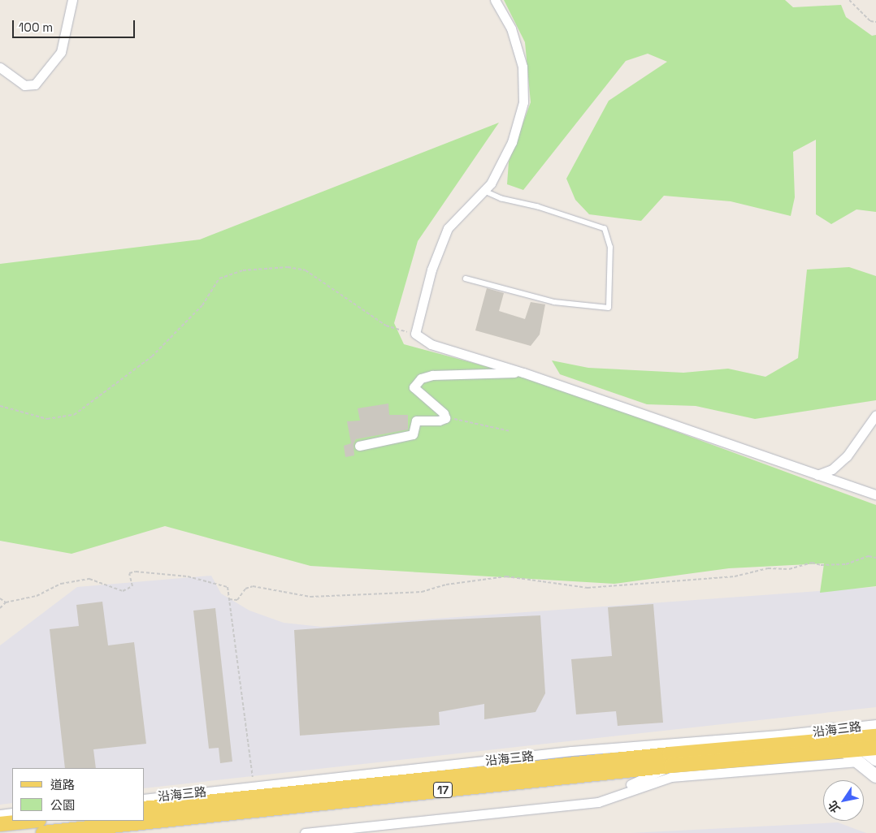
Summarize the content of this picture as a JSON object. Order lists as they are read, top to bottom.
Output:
{
  "streets": {
    "main road": ["沿海三路", "17"]
  },
  "legend": ["道路", "公園"],
  "scale_bar": "100 m",
  "north": "bottom left"
}
